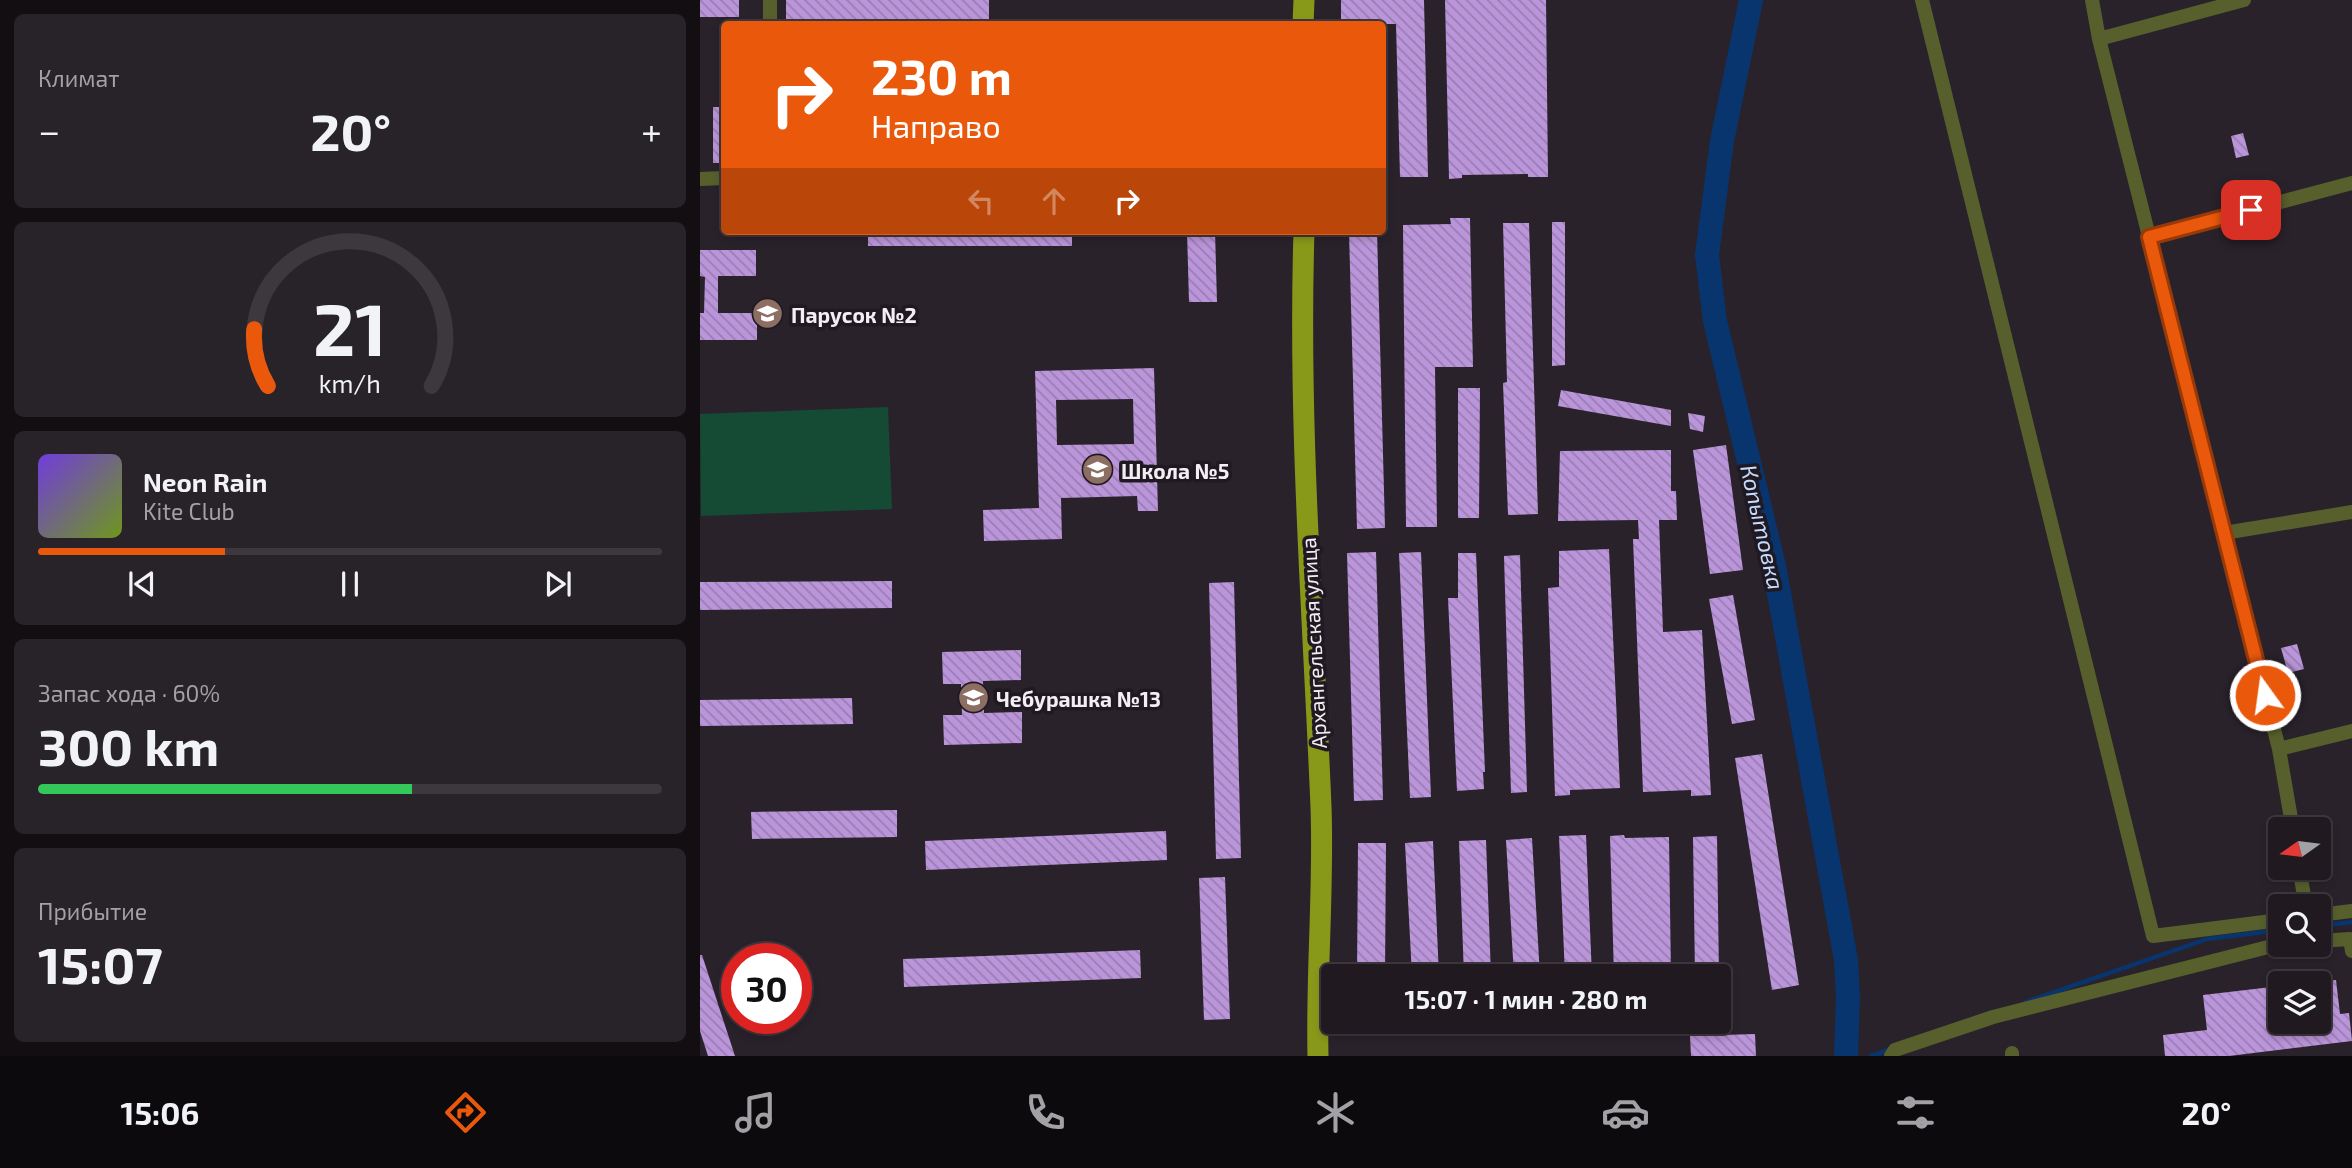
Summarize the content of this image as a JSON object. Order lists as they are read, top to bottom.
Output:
{
  "streets": {
    "main road": ["Архангельская улица"]
  },
  "water": ["Копытовка"],
  "places": {
    "school or university": ["Парусок №2", "Школа №5", "Чебурашка №13"]
  },
  "north": "left",
  "page": {
    "tile": [
      "Климат",
      ["Запас хода · 60%", "300 km"],
      ["Прибытие", "15:07"]
    ],
    "turn": ["230 m", "Направо"],
    "heat": ["−", "20°", "+"],
    "song": ["Neon Rain", "Kite Club"],
    "limit": "30",
    "trip": "15:07 · 1 мин · 280 m",
    "tabs": ["15:06", "20°"],
    "gauge": ["21", "km/h"]
  }
}
